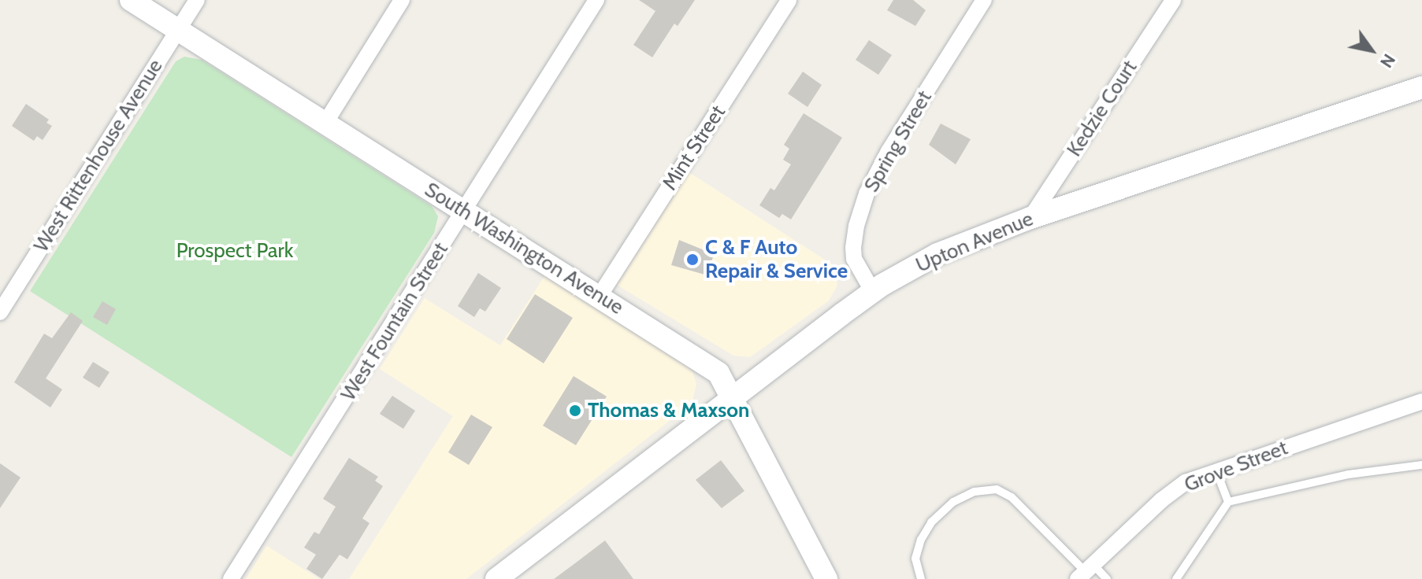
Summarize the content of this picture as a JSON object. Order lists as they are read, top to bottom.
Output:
{
  "streets": {
    "street": [
      "Kedzie Court",
      "Spring Street",
      "Mint Street",
      "West Rittenhouse Avenue",
      "Upton Avenue",
      "South Washington Avenue",
      "West Fountain Street",
      "Grove Street"
    ]
  },
  "crossings": [
    ["Kedzie Court", "Upton Avenue"],
    ["Spring Street", "Upton Avenue"],
    ["Mint Street", "South Washington Avenue"],
    ["West Rittenhouse Avenue", "South Washington Avenue"],
    ["Upton Avenue", "South Washington Avenue"],
    ["South Washington Avenue", "West Fountain Street"]
  ],
  "parks": ["Prospect Park"],
  "places": ["C & F Auto Repair & Service", "Thomas & Maxson"],
  "north": "bottom right"
}
